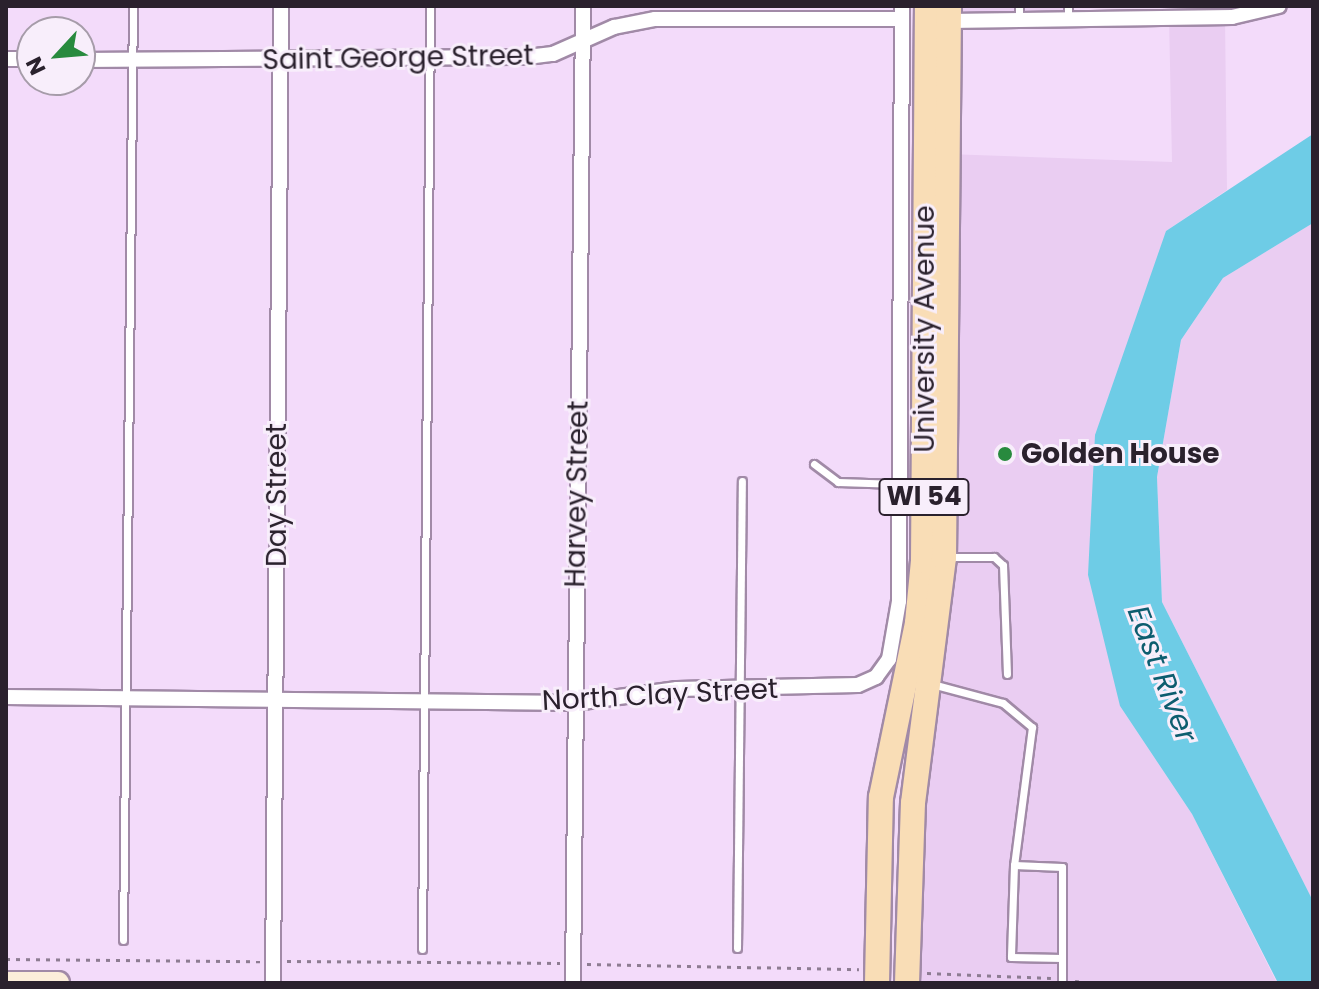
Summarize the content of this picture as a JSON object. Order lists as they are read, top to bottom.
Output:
{
  "streets": {
    "main road": ["University Avenue", "WI 54"],
    "street": [
      "Saint George Street",
      "Harvey Street",
      "Day Street",
      "North Clay Street"
    ]
  },
  "crossings": [
    ["Saint George Street", "Harvey Street"],
    ["Saint George Street", "Day Street"],
    ["Saint George Street", "North Clay Street"],
    ["Harvey Street", "North Clay Street"],
    ["Day Street", "North Clay Street"]
  ],
  "water": ["East River"],
  "places": ["Golden House"],
  "north": "bottom left"
}
